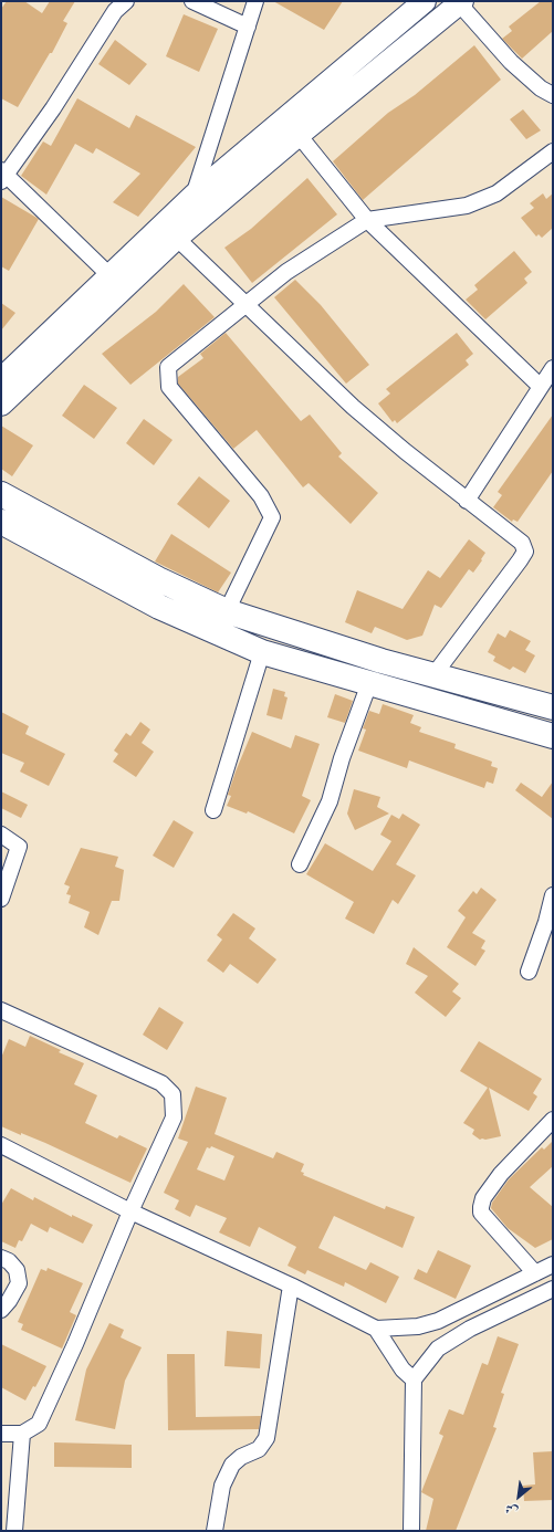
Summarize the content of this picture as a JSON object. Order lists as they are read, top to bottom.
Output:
{
  "north": "bottom left"
}
